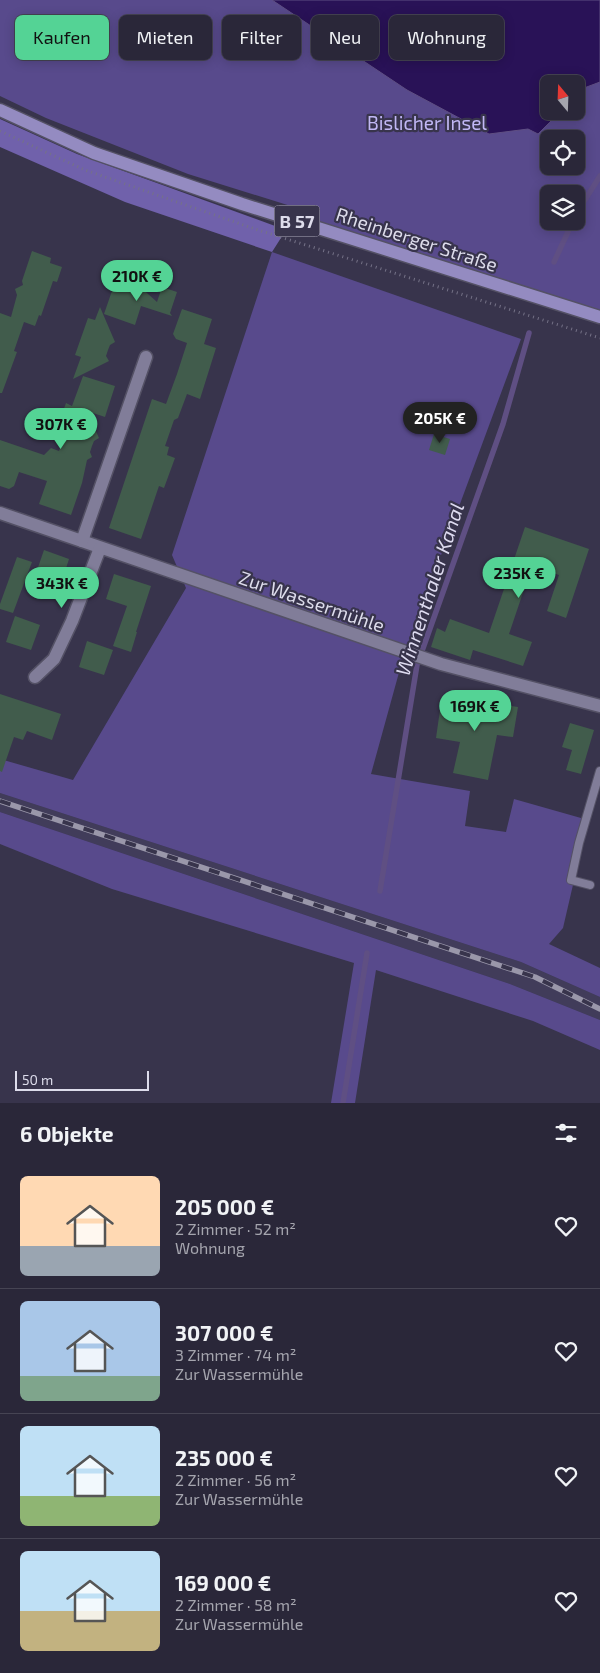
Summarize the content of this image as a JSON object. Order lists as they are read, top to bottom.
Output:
{
  "streets": {
    "main road": ["B 57", "Rheinberger Straße"],
    "street": ["Zur Wassermühle"]
  },
  "water": ["Winnenthaler Kanal"],
  "parks": ["Bislicher Insel"],
  "scale_bar": "50 m",
  "north": "top",
  "page": {
    "chip": [
      "Kaufen",
      "Mieten",
      "Filter",
      "Neu",
      "Wohnung"
    ],
    "price": [
      "210K €",
      "205K €",
      "307K €",
      "235K €",
      "343K €",
      "169K €"
    ],
    "scale": "50 m",
    "heading": "6 Objekte",
    "list": [
      {
        "name": "205 000 €",
        "note": "2 Zimmer · 52 m² · Wohnung"
      },
      {
        "name": "307 000 €",
        "note": "3 Zimmer · 74 m² · Zur Wassermühle"
      },
      {
        "name": "235 000 €",
        "note": "2 Zimmer · 56 m² · Zur Wassermühle"
      },
      {
        "name": "169 000 €",
        "note": "2 Zimmer · 58 m² · Zur Wassermühle"
      }
    ]
  }
}
